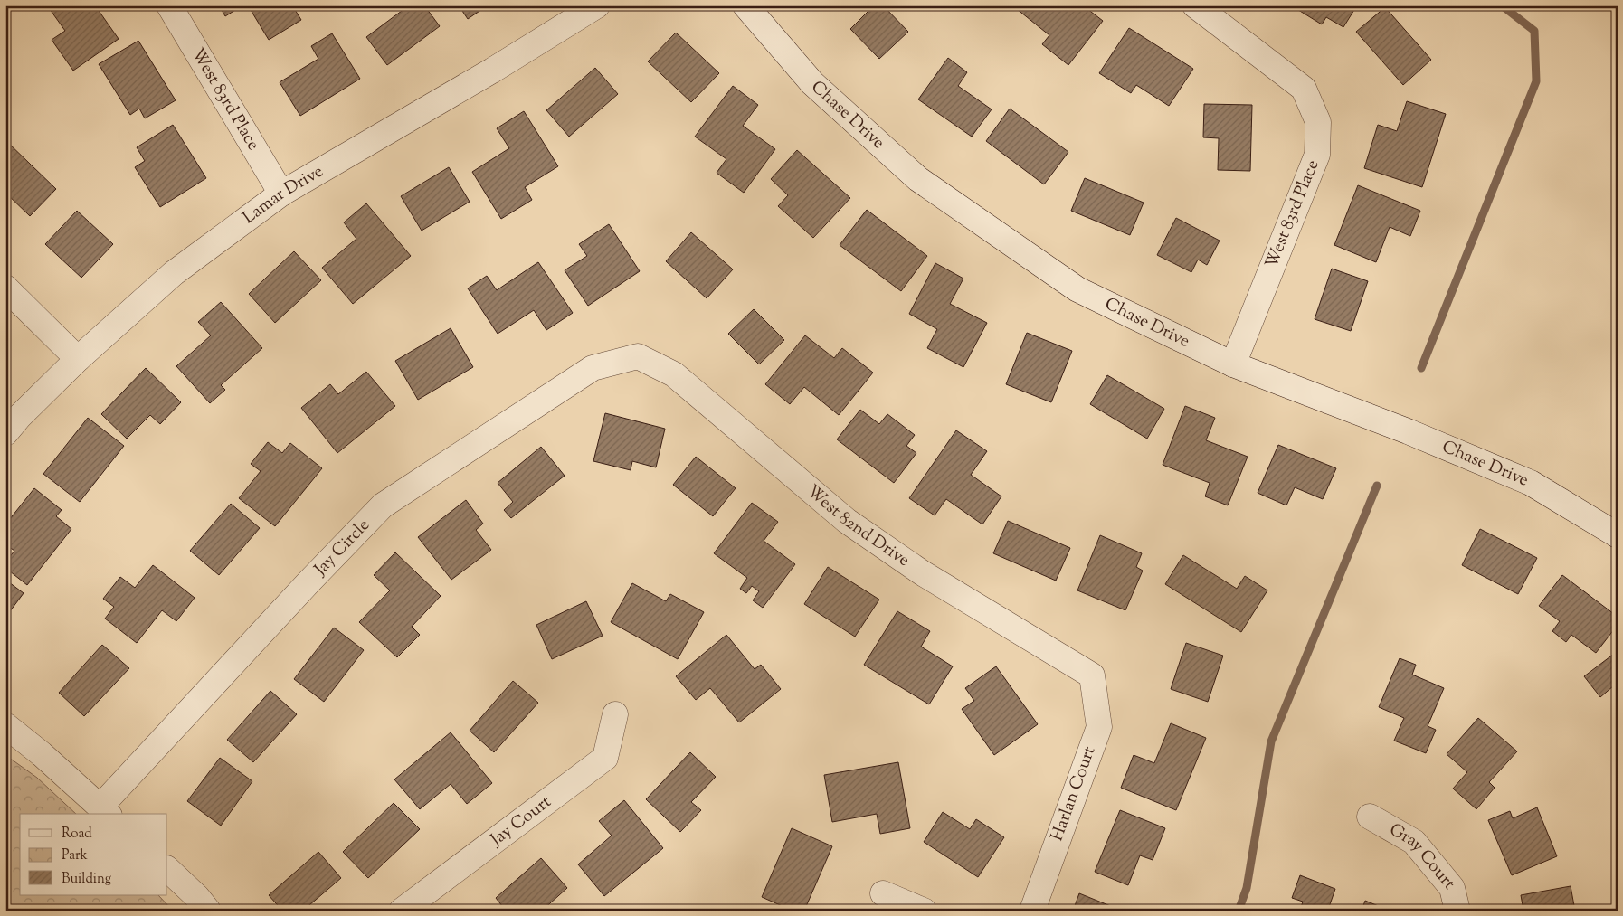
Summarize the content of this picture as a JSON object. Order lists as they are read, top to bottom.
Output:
{
  "streets": {
    "street": [
      "West 83rd Place",
      "Chase Drive",
      "Lamar Drive",
      "West 82nd Drive",
      "Jay Circle",
      "Harlan Court",
      "Jay Court",
      "Gray Court"
    ]
  },
  "crossings": [
    ["West 83rd Place", "Chase Drive"],
    ["West 83rd Place", "Lamar Drive"],
    ["West 82nd Drive", "Jay Circle"],
    ["West 82nd Drive", "Harlan Court"]
  ],
  "legend": ["Road", "Park", "Building"]
}
